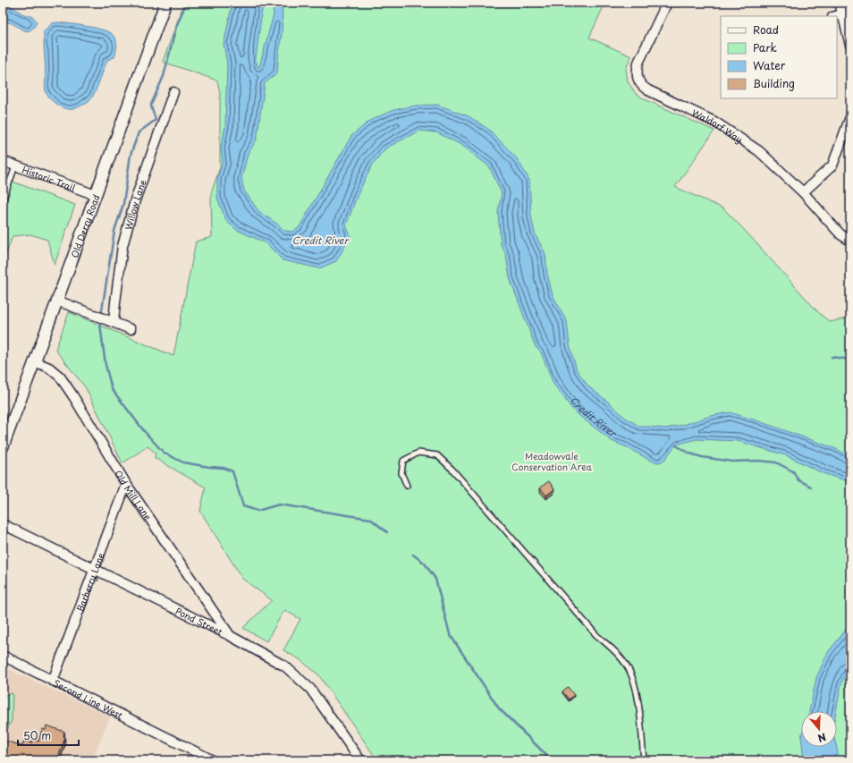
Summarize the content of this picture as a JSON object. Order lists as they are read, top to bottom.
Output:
{
  "streets": {
    "street": [
      "Waldorf Way",
      "Historic Trail",
      "Willow Lane",
      "Old Derry Road",
      "Old Mill Lane",
      "Barberry Lane",
      "Pond Street",
      "Second Line West"
    ]
  },
  "crossings": [
    ["Historic Trail", "Old Derry Road"],
    ["Old Derry Road", "Old Mill Lane"],
    ["Old Mill Lane", "Barberry Lane"],
    ["Old Mill Lane", "Pond Street"],
    ["Barberry Lane", "Pond Street"],
    ["Barberry Lane", "Second Line West"]
  ],
  "water": ["Credit River"],
  "parks": ["Meadowvale Conservation Area"],
  "legend": [
    "Road",
    "Park",
    "Water",
    "Building"
  ],
  "scale_bar": "50 m",
  "north": "bottom"
}
